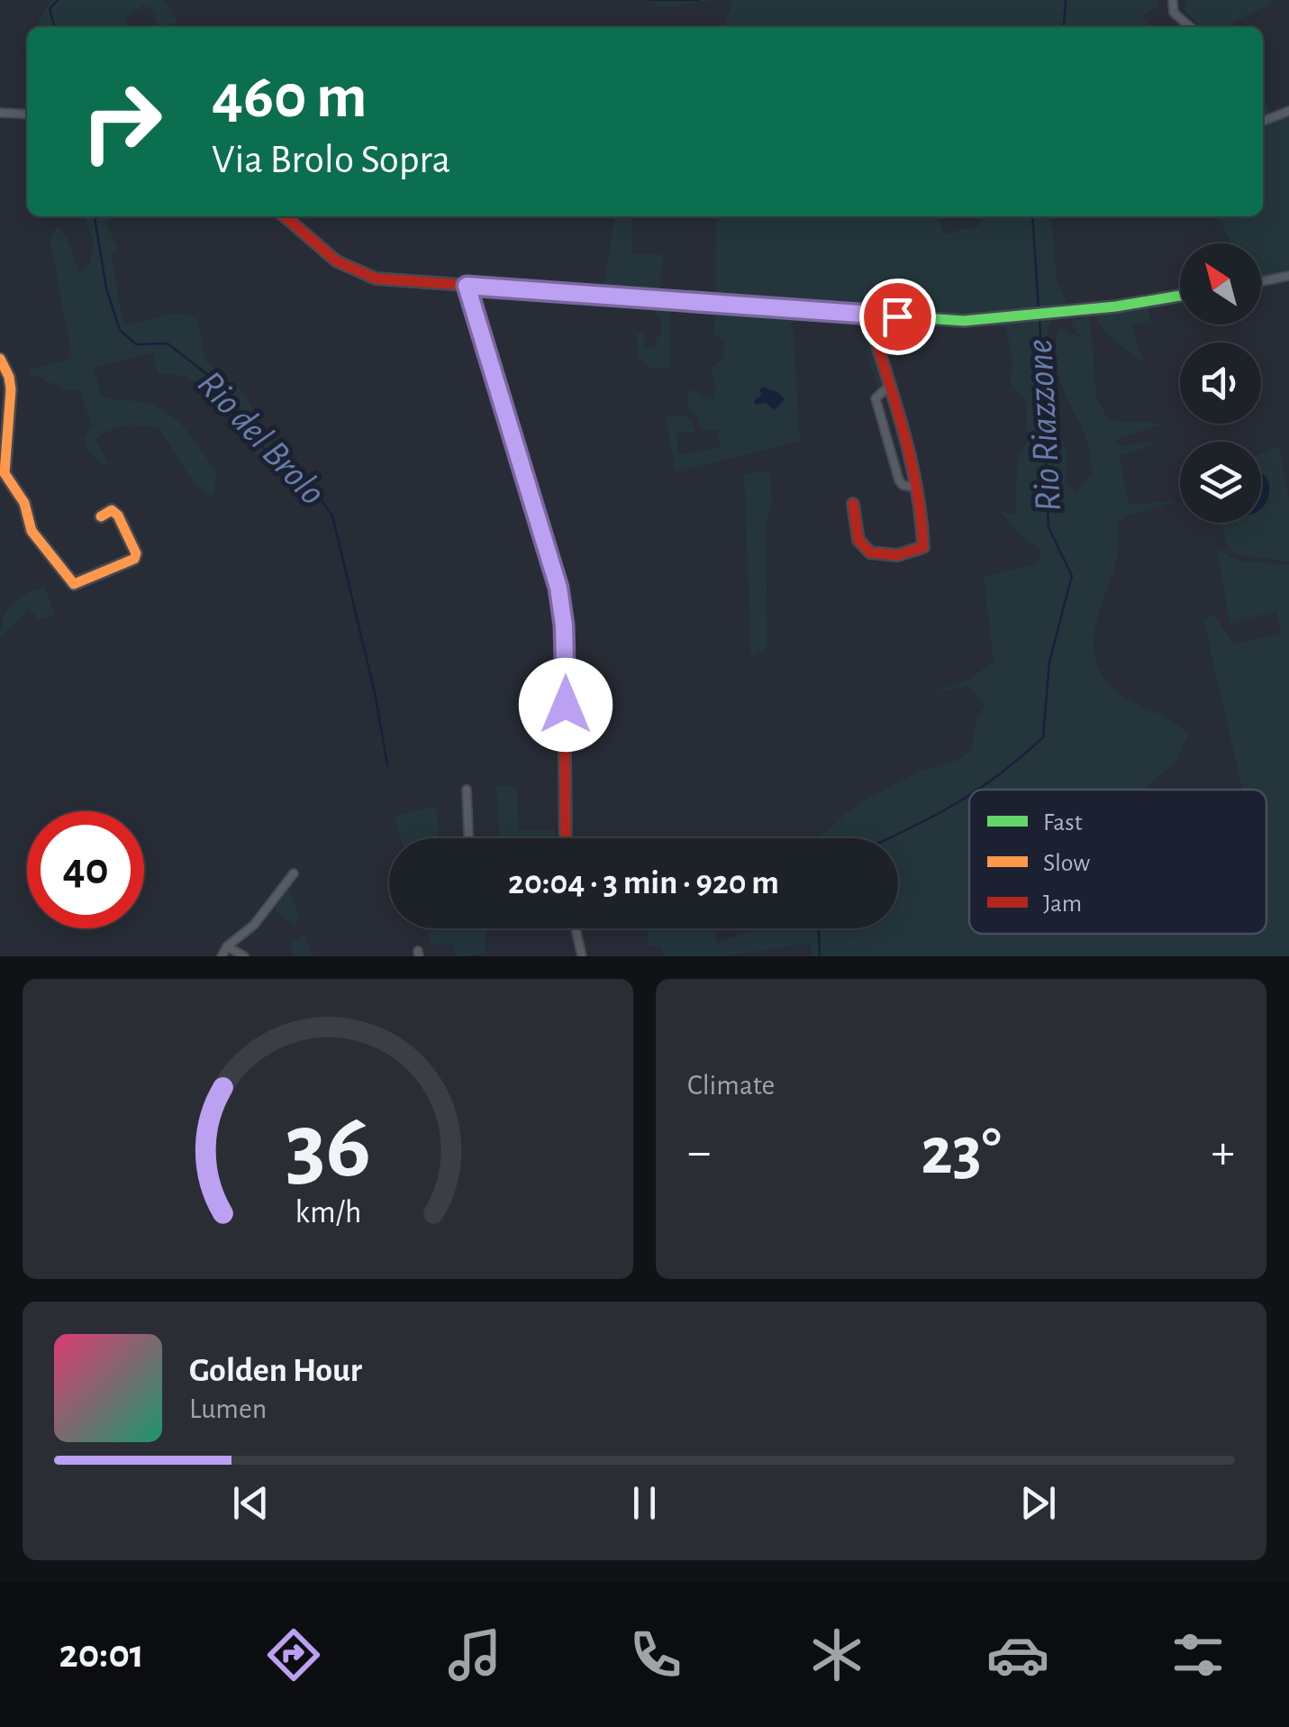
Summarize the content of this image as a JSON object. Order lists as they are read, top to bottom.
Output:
{
  "water": ["Rio Riazzone", "Rio del Brolo"],
  "legend": ["Fast", "Slow", "Jam"],
  "north": "top left",
  "page": {
    "turn": ["460 m", "Via Brolo Sopra"],
    "limit": "40",
    "trip": "20:04 · 3 min · 920 m",
    "tile": "Climate",
    "heat": ["−", "23°", "+"],
    "song": ["Golden Hour", "Lumen"],
    "tabs": "20:01",
    "gauge": ["36", "km/h"]
  }
}
